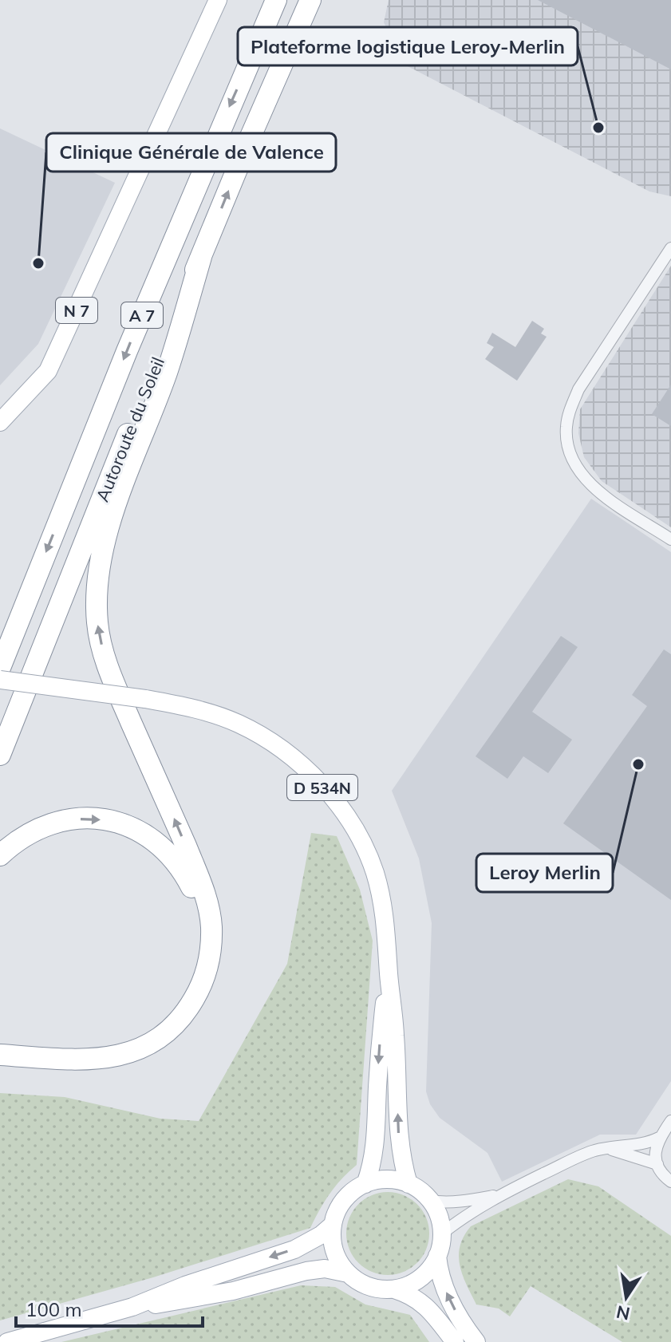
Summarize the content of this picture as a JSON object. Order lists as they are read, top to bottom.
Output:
{
  "streets": {
    "highway": ["A 7", "Autoroute du Soleil"],
    "main road": ["N 7", "D 534N"]
  },
  "places": ["Plateforme logistique Leroy-Merlin", "Clinique Générale de Valence", "Leroy Merlin"],
  "scale_bar": "100 m",
  "north": "bottom"
}
